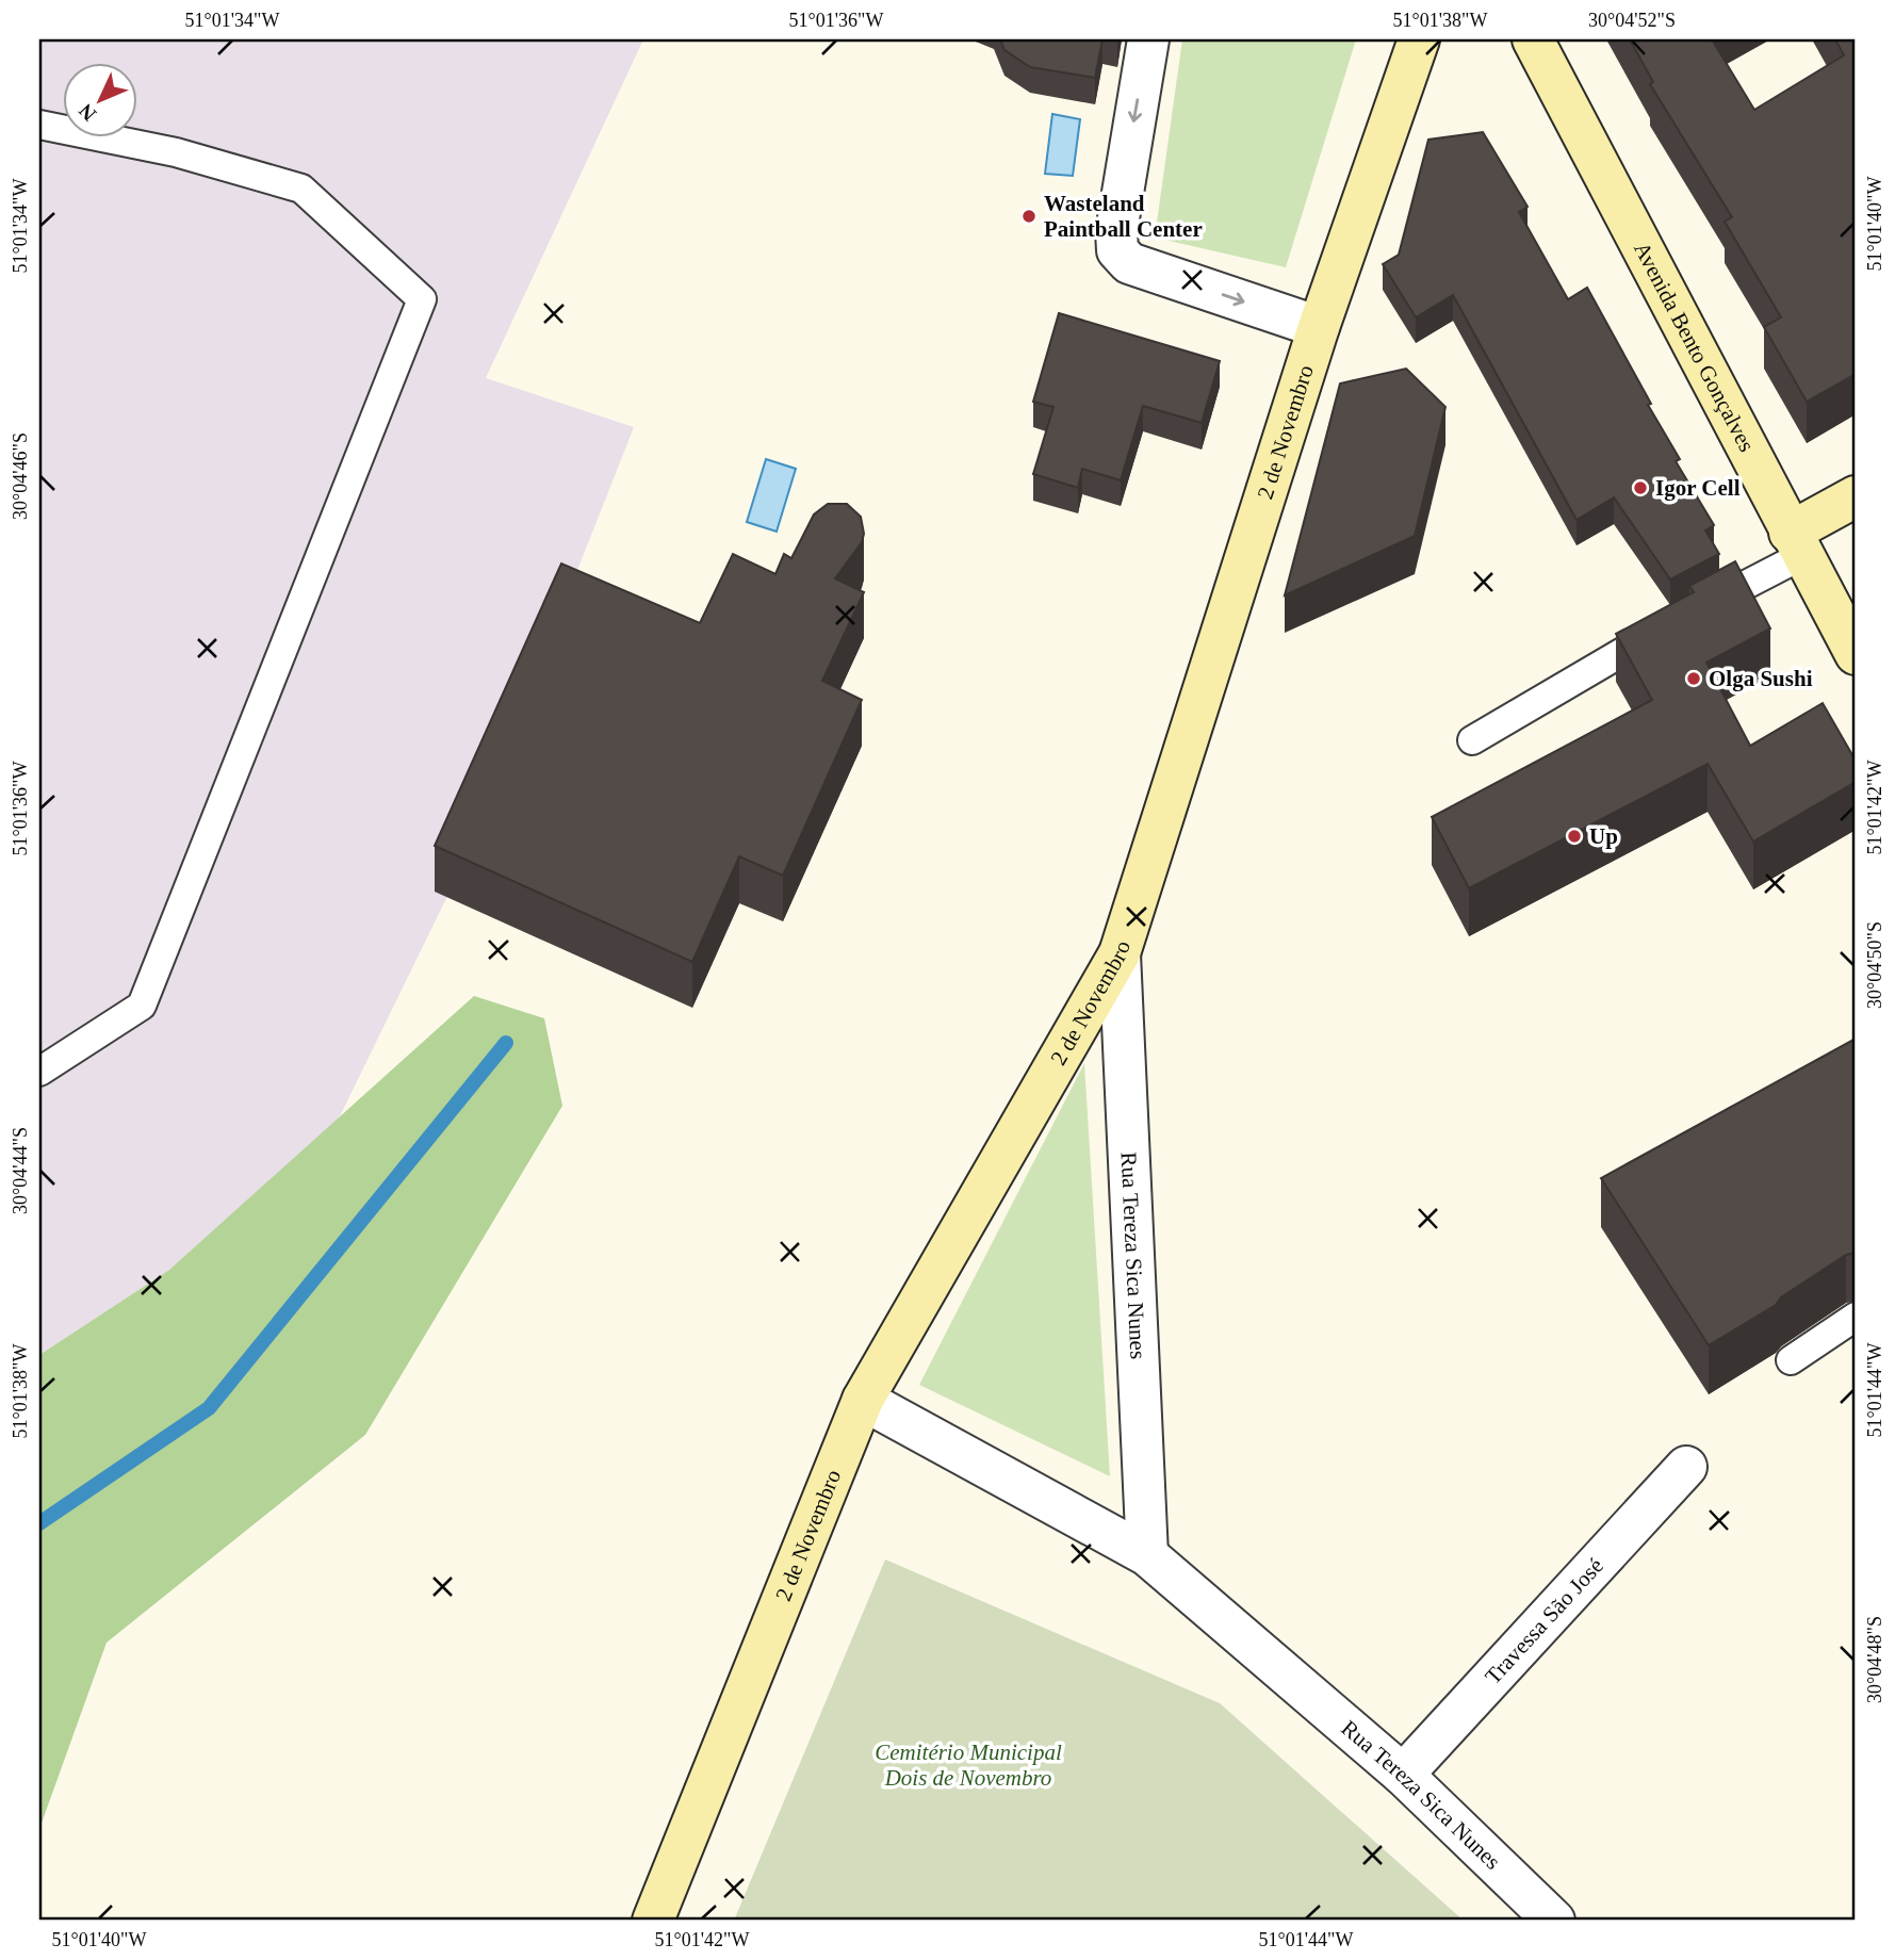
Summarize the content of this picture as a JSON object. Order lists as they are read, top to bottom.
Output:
{
  "streets": {
    "street": [
      "Avenida Bento Gonçalves",
      "2 de Novembro",
      "Rua Tereza Sica Nunes",
      "Travessa São José"
    ]
  },
  "crossings": [
    ["2 de Novembro", "Rua Tereza Sica Nunes"],
    ["Rua Tereza Sica Nunes", "Travessa São José"]
  ],
  "parks": ["Cemitério Municipal Dois de Novembro"],
  "places": [
    "Wasteland Paintball Center",
    "Igor Cell",
    "Olga Sushi",
    "Up"
  ],
  "north": "bottom left",
  "coordinates": [
    "51°01'34\"W",
    "51°01'36\"W",
    "51°01'38\"W",
    "30°04'52\"S",
    "51°01'40\"W",
    "30°04'46\"S",
    "51°01'42\"W",
    "30°04'50\"S",
    "30°04'44\"S",
    "51°01'44\"W",
    "30°04'48\"S"
  ]
}
